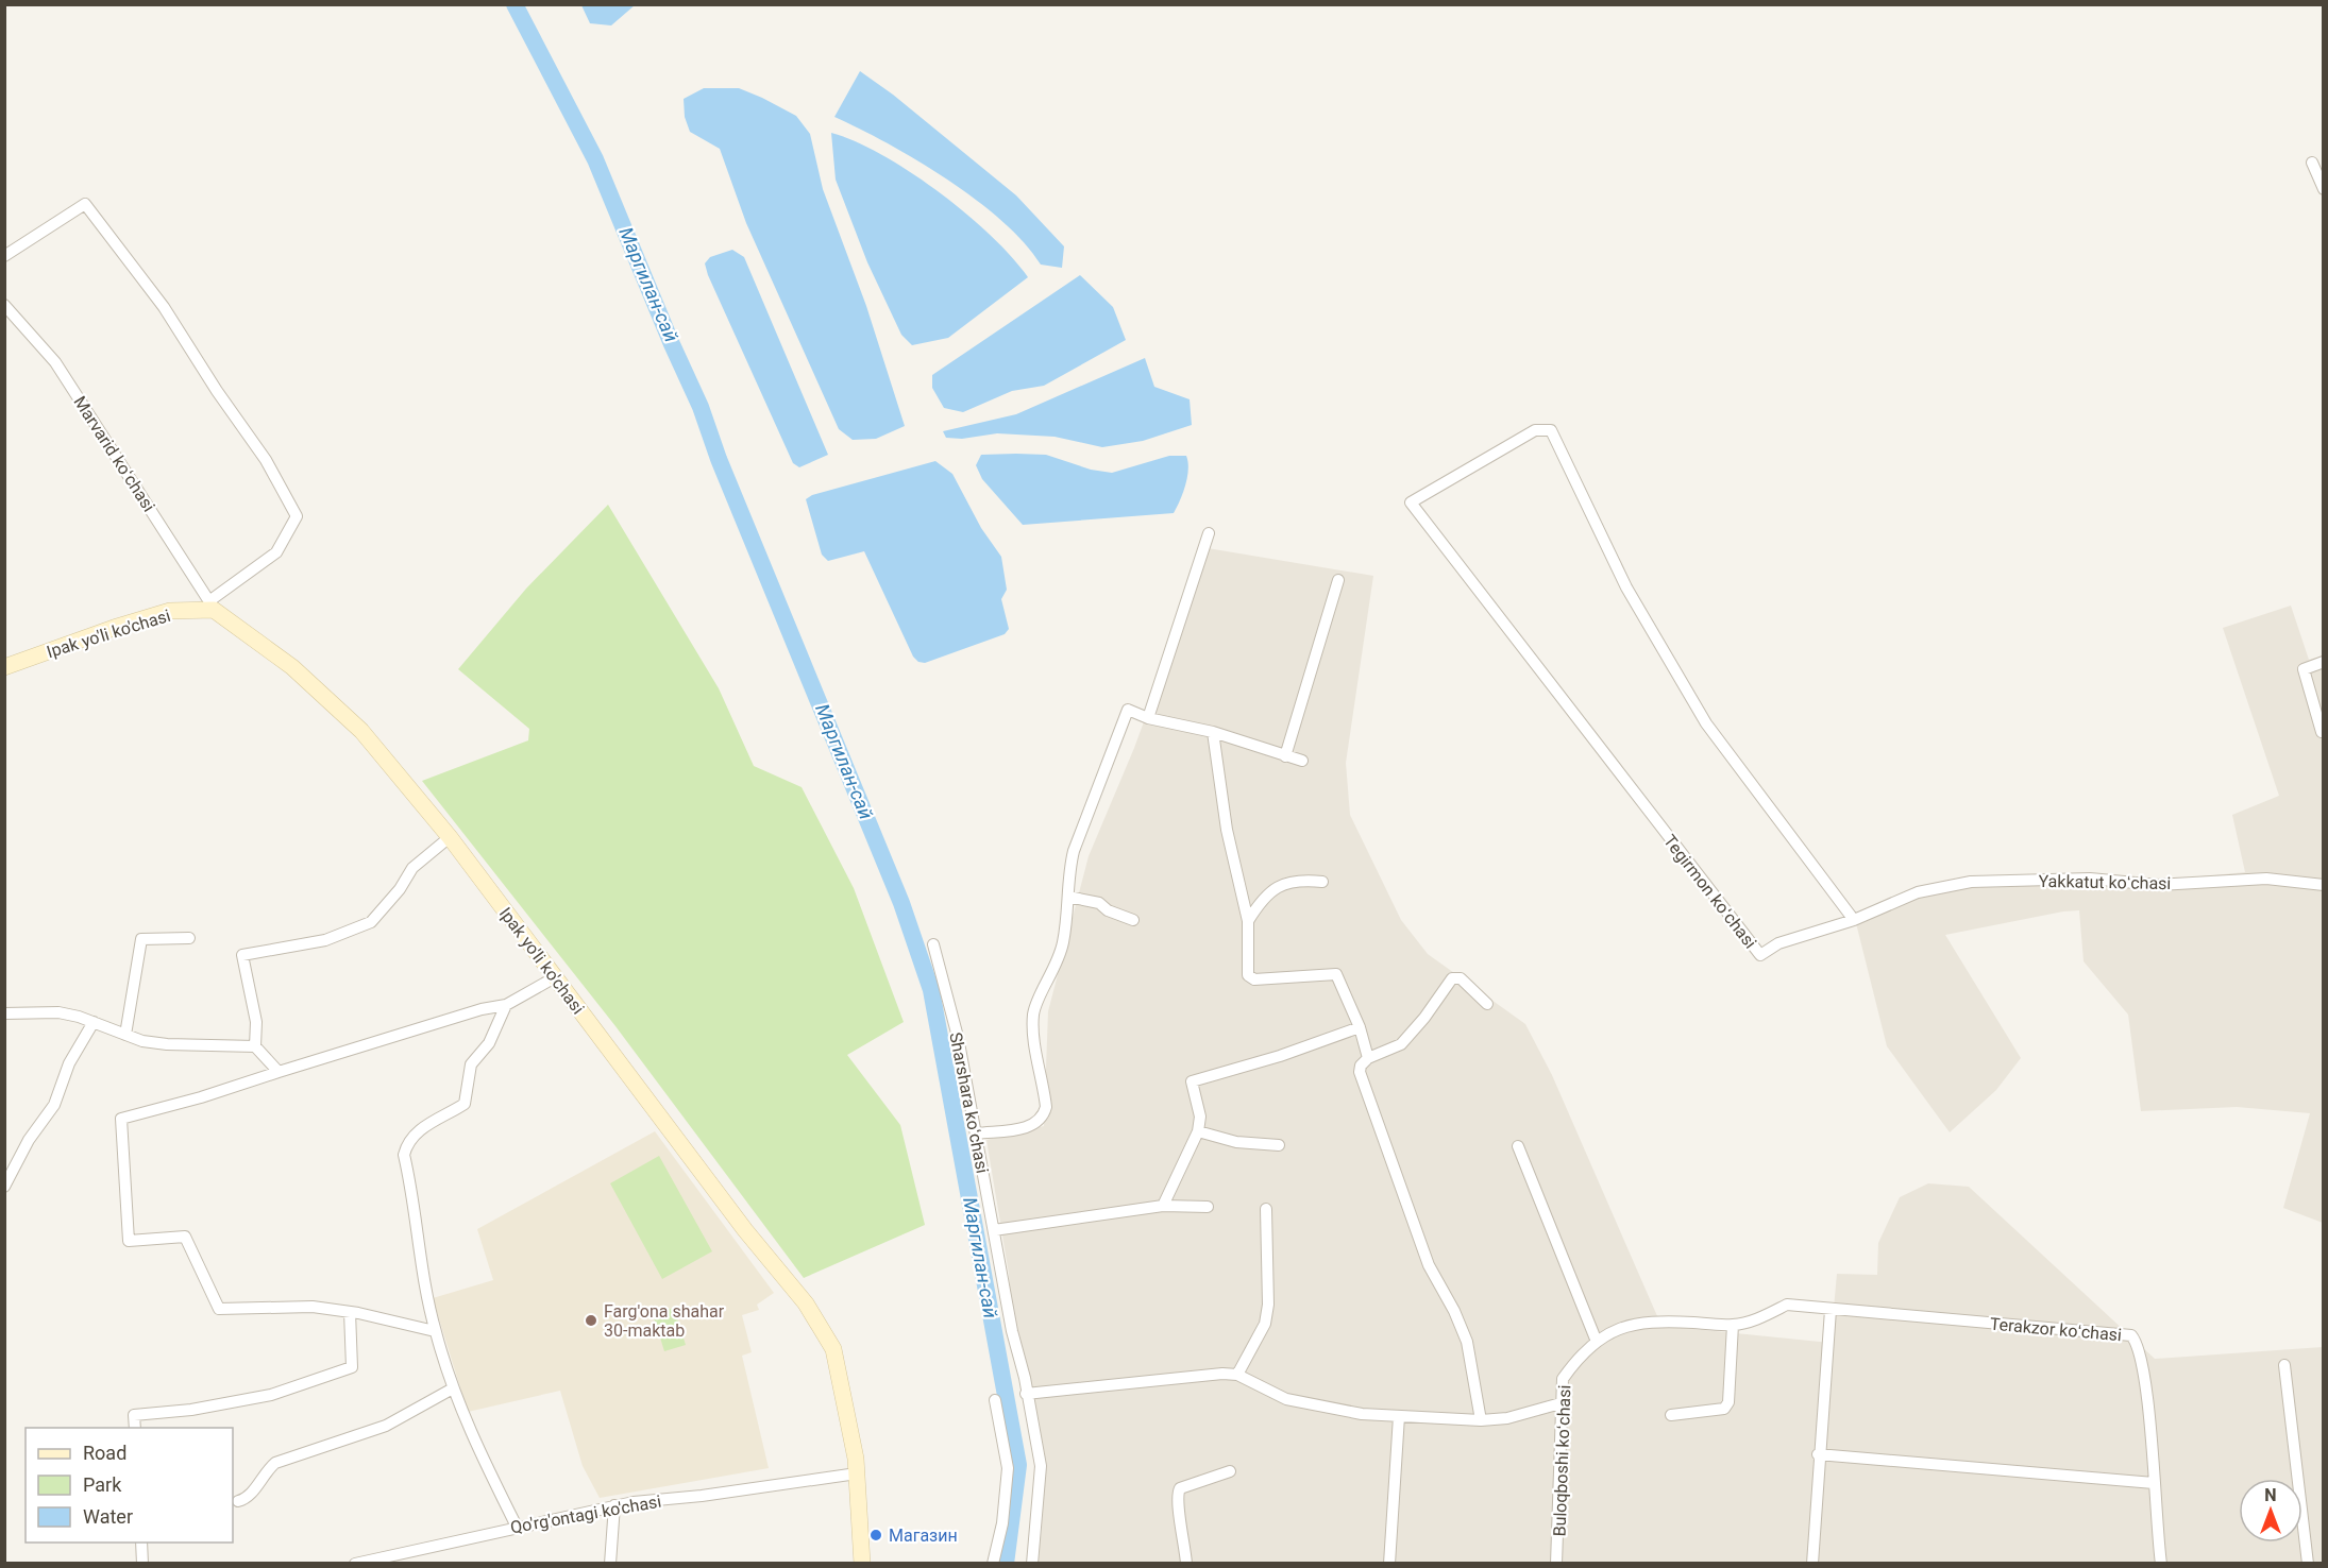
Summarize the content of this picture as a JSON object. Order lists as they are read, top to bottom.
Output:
{
  "streets": {
    "main road": ["Ipak yo'li ko'chasi"],
    "street": [
      "Marvarid koʻchasi",
      "Yakkatut koʻchasi",
      "Tegirmon koʻchasi",
      "Sharshara koʻchasi",
      "Terakzor koʻchasi",
      "Buloqboshi koʻchasi",
      "Qo'rg'ontagi ko'chasi"
    ]
  },
  "crossings": [
    ["Marvarid koʻchasi", "Ipak yo'li ko'chasi"],
    ["Ipak yo'li ko'chasi", "Qo'rg'ontagi ko'chasi"],
    ["Yakkatut koʻchasi", "Tegirmon koʻchasi"],
    ["Terakzor koʻchasi", "Buloqboshi koʻchasi"]
  ],
  "water": ["Маргилан-сай"],
  "places": ["Farg'ona shahar 30-maktab", "Магазин"],
  "legend": ["Road", "Park", "Water"],
  "north": "top"
}
